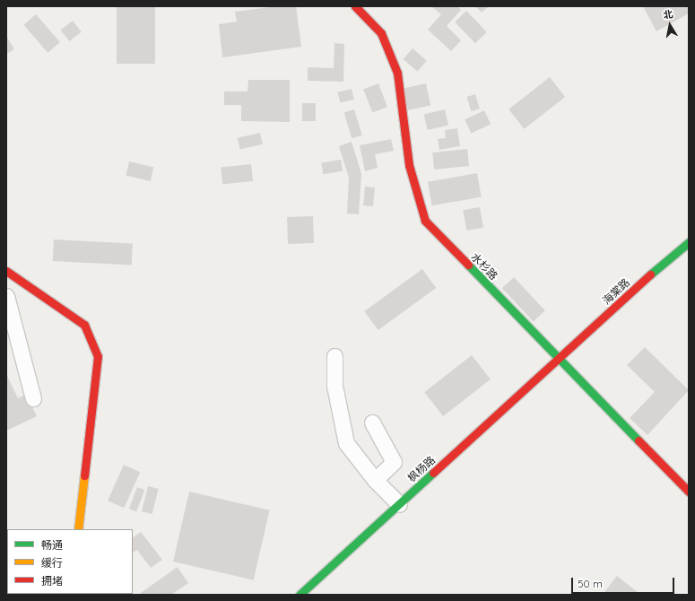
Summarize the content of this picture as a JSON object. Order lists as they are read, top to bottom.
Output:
{
  "streets": {
    "street": ["水杉路", "海棠路", "枫杨路"]
  },
  "crossings": [
    ["水杉路", "海棠路"],
    ["水杉路", "枫杨路"],
    ["海棠路", "枫杨路"]
  ],
  "legend": ["畅通", "缓行", "拥堵"],
  "scale_bar": "50 m",
  "north": "top"
}
